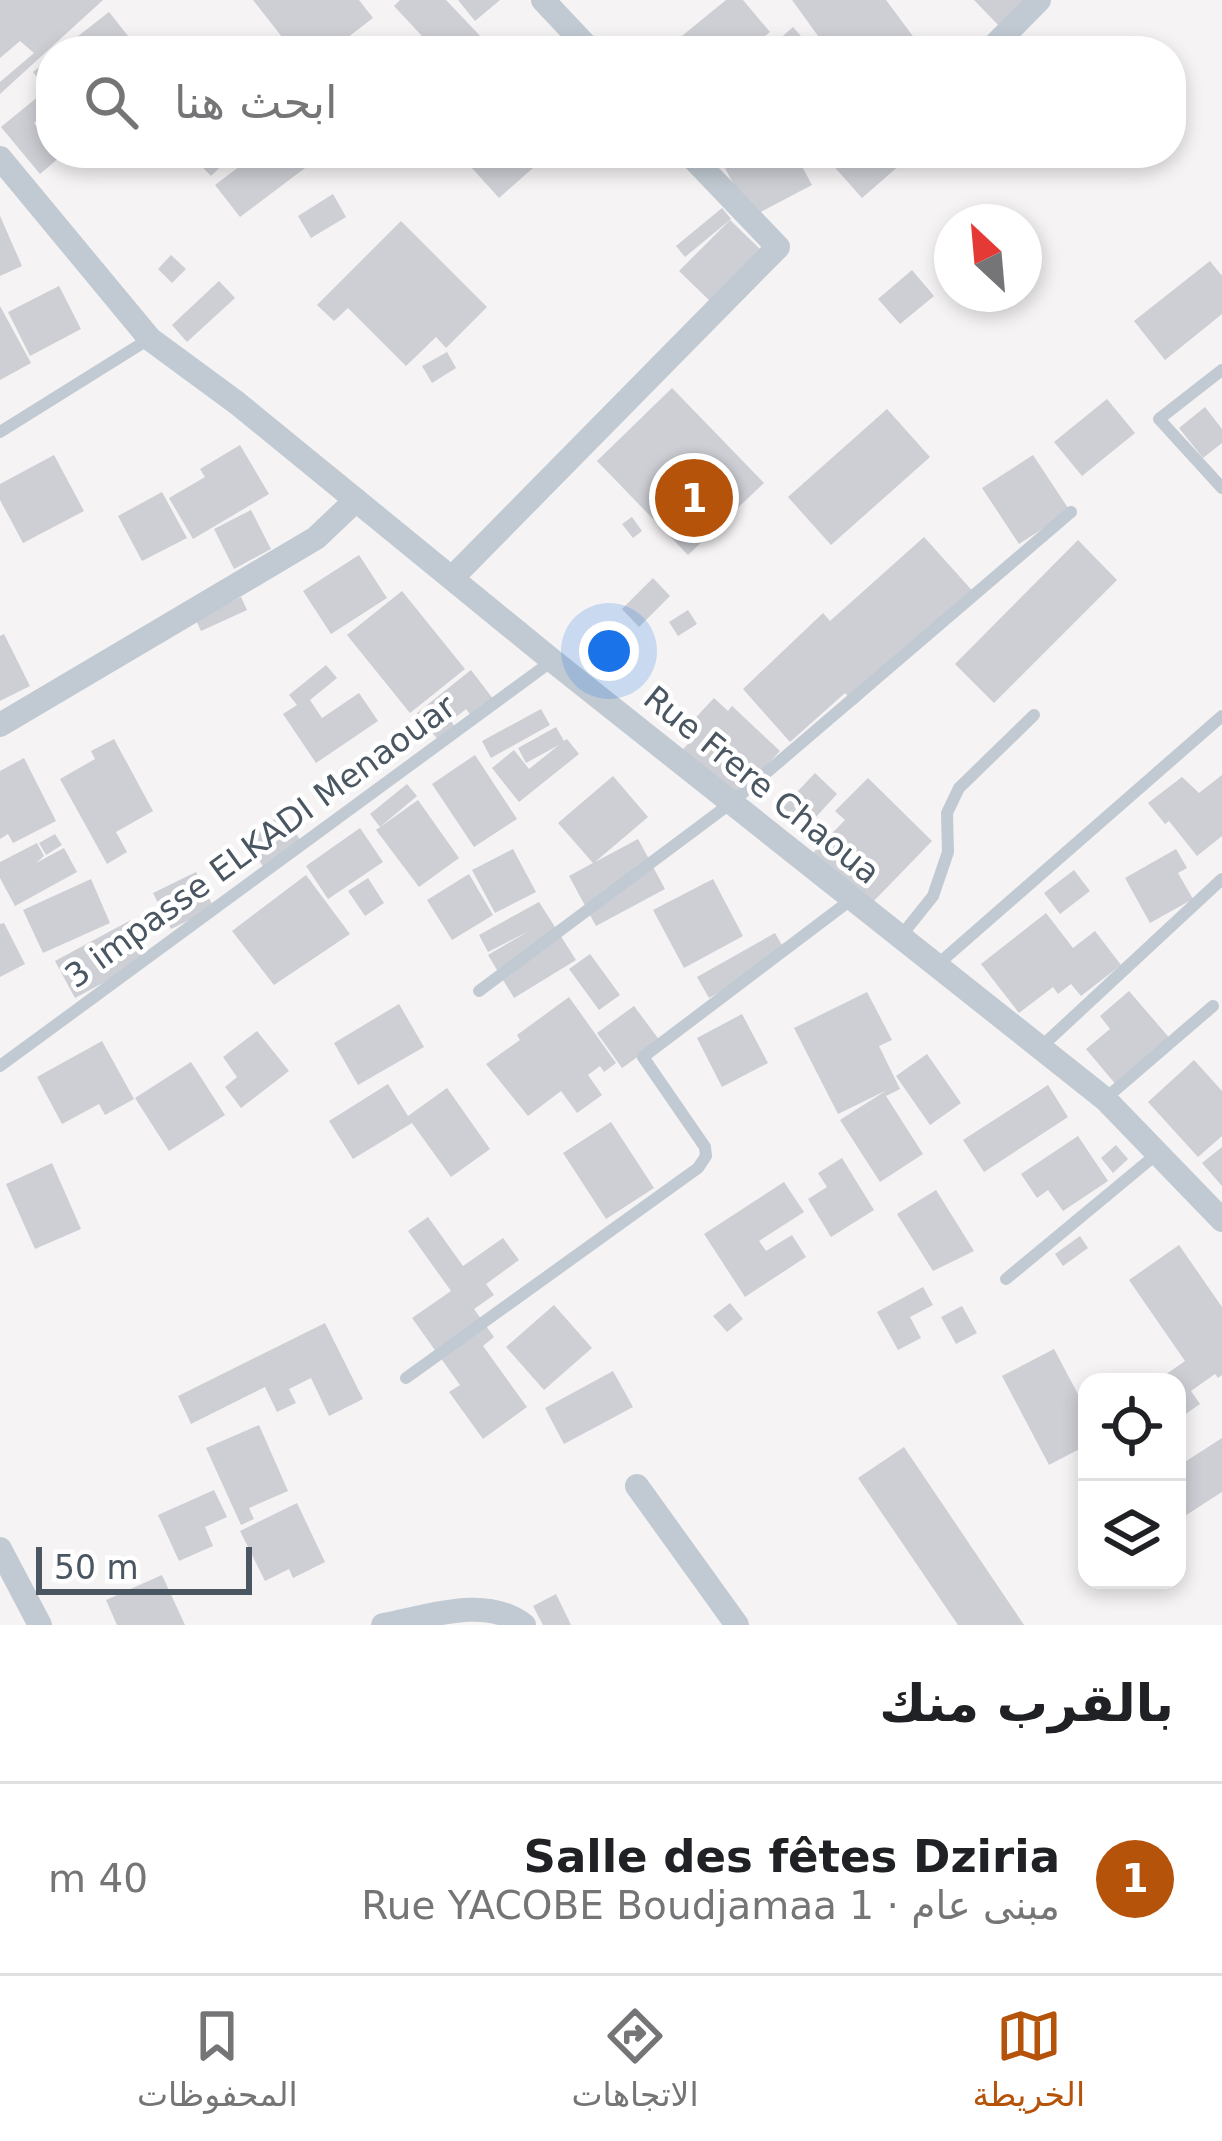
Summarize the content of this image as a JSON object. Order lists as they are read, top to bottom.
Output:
{
  "streets": {
    "street": ["Rue Frere Chaoua"],
    "lane": ["3 impasse ELKADI Menaouar"]
  },
  "crossings": [
    ["Rue Frere Chaoua", "3 impasse ELKADI Menaouar"]
  ],
  "scale_bar": "50 m",
  "north": "top left",
  "page": {
    "search": "ابحث هنا",
    "pins": "1",
    "scale": "50 m",
    "heading": "بالقرب منك",
    "list": [
      {
        "mark": "1",
        "name": "Salle des fêtes Dziria",
        "note": "مبنى عام · 1 Rue YACOBE Boudjamaa",
        "value": "40 m"
      }
    ],
    "nav": ["الخريطة", "الاتجاهات", "المحفوظات"]
  }
}
